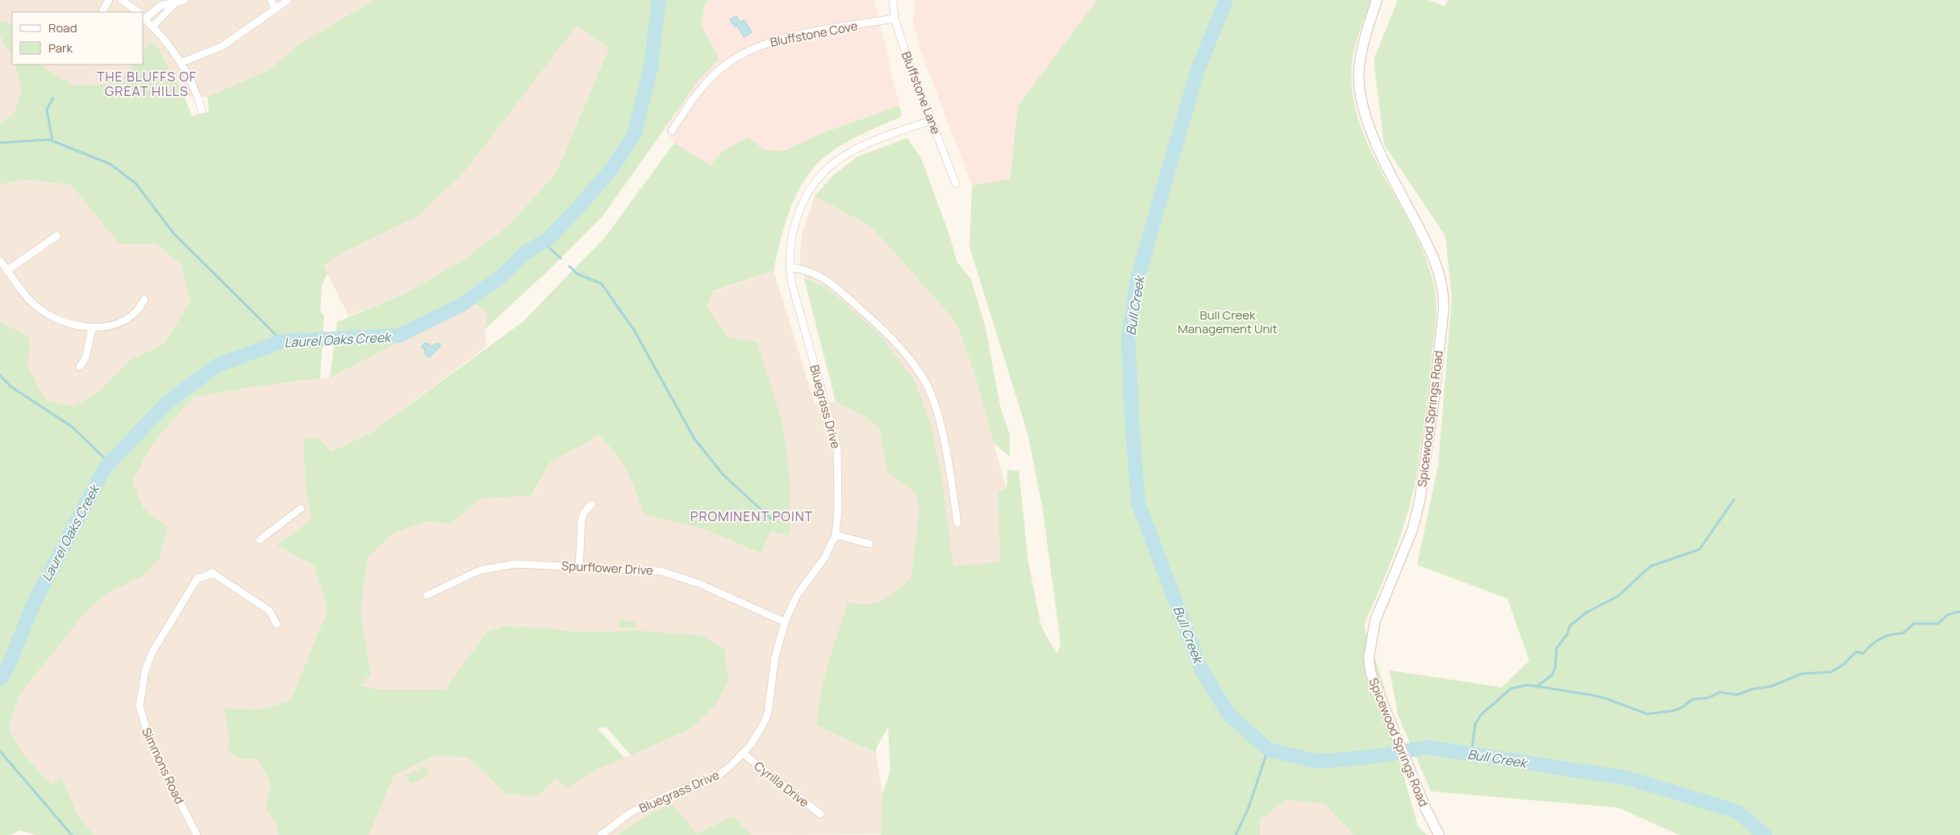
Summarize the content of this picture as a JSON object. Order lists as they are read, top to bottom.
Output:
{
  "streets": {
    "main road": ["Spicewood Springs Road"],
    "street": [
      "Bluffstone Cove",
      "Bluffstone Lane",
      "Bluegrass Drive",
      "Spurflower Drive",
      "Simmons Road",
      "Cyrilla Drive"
    ]
  },
  "crossings": [
    ["Bluffstone Cove", "Bluffstone Lane"],
    ["Bluffstone Lane", "Bluegrass Drive"],
    ["Bluegrass Drive", "Spurflower Drive"],
    ["Bluegrass Drive", "Cyrilla Drive"]
  ],
  "districts": ["THE BLUFFS OF GREAT HILLS", "PROMINENT POINT"],
  "water": ["Bull Creek", "Laurel Oaks Creek"],
  "parks": ["Bull Creek Management Unit"],
  "legend": ["Road", "Park"]
}
